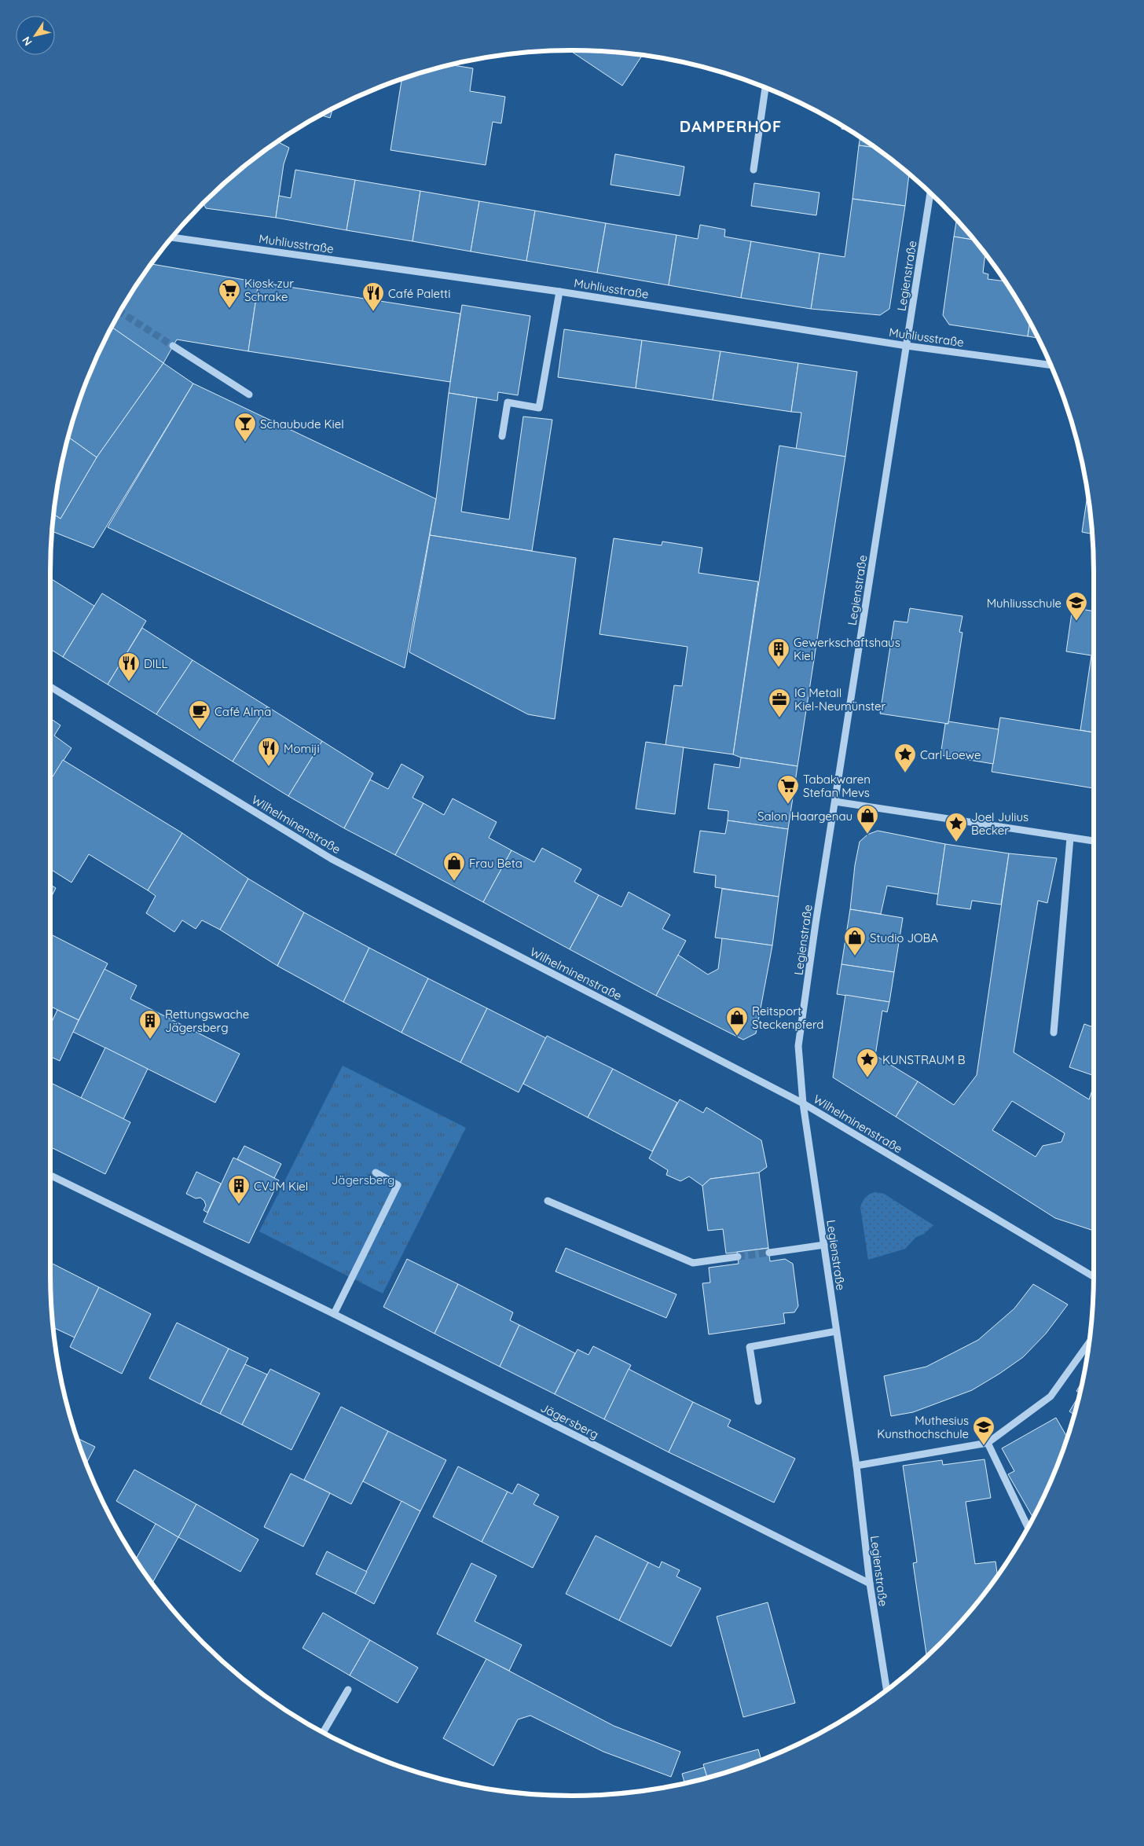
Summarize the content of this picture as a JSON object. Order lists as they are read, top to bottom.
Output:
{
  "streets": {
    "street": [
      "Muhliusstraße",
      "Legienstraße",
      "Wilhelminenstraße",
      "Jägersberg"
    ]
  },
  "crossings": [
    ["Muhliusstraße", "Legienstraße"],
    ["Legienstraße", "Wilhelminenstraße"],
    ["Legienstraße", "Jägersberg"]
  ],
  "districts": ["DAMPERHOF"],
  "parks": ["Jägersberg"],
  "places": {
    "supermarket": ["Kiosk zur Schrake", "Tabakwaren Stefan Mevs"],
    "restaurant": ["Café Paletti", "DILL", "Momiji"],
    "bar": ["Schaubude Kiel"],
    "school or university": ["Muhliusschule", "Muthesius Kunsthochschule"],
    "building": ["Gewerkschaftshaus Kiel", "Rettungswache Jägersberg", "CVJM Kiel"],
    "office": ["IG Metall Kiel-Neumünster"],
    "cafe": ["Café Alma"],
    "place": ["Carl Loewe", "Joel Julius Becker", "KUNSTRAUM B"],
    "shop": [
      "Salon Haargenau",
      "Frau Beta",
      "Studio JOBA",
      "Reitsport Steckenpferd"
    ]
  },
  "north": "bottom left"
}
